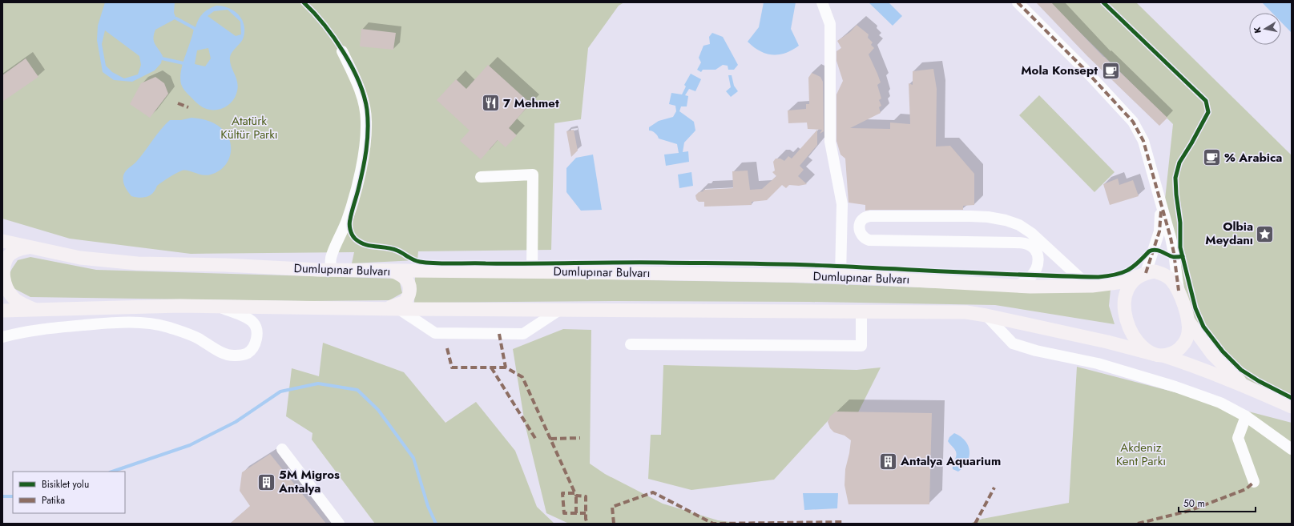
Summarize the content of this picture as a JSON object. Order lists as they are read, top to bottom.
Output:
{
  "streets": {
    "main road": ["Dumlupınar Bulvarı"]
  },
  "parks": ["Atatürk Kültür Parkı", "Akdeniz Kent Parkı"],
  "places": {
    "cafe": ["Mola Konsept", "% Arabica"],
    "restaurant": ["7 Mehmet"],
    "place": ["Olbia Meydanı"],
    "building": ["Antalya Aquarium", "5M Migros Antalya"]
  },
  "legend": ["Bisiklet yolu", "Patika"],
  "scale_bar": "50 m",
  "north": "left"
}
